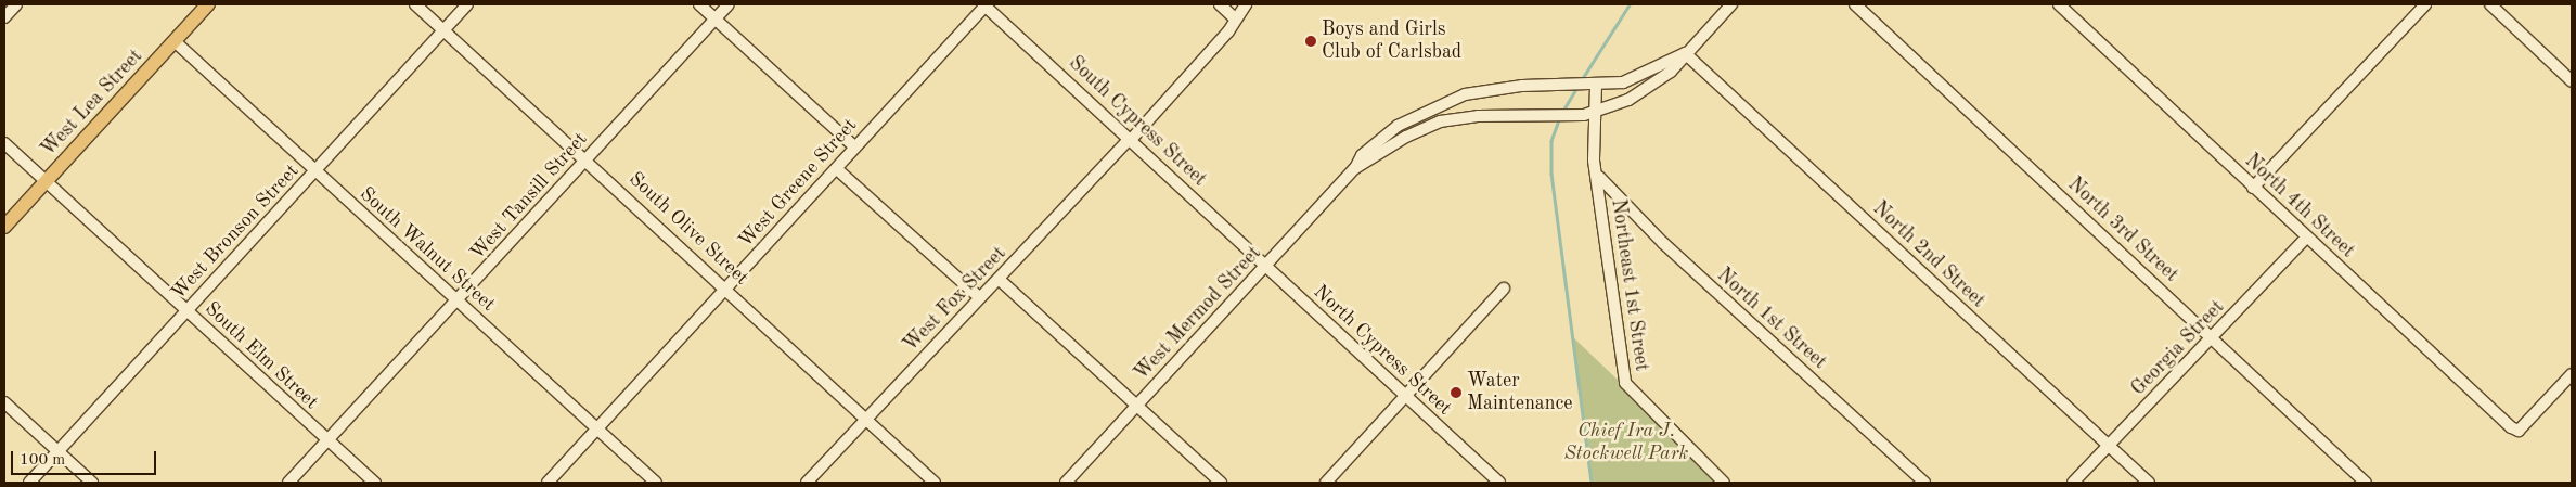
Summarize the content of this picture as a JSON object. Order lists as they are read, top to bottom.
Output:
{
  "streets": {
    "main road": ["West Lea Street"],
    "street": [
      "South Cypress Street",
      "West Greene Street",
      "West Tansill Street",
      "North 4th Street",
      "South Olive Street",
      "North 3rd Street",
      "West Bronson Street",
      "South Walnut Street",
      "North 2nd Street",
      "Northeast 1st Street",
      "West Fox Street",
      "West Mermod Street",
      "North 1st Street",
      "Georgia Street",
      "North Cypress Street",
      "South Elm Street"
    ]
  },
  "crossings": [
    ["West Lea Street", "South Walnut Street"],
    ["West Lea Street", "South Elm Street"],
    ["South Cypress Street", "West Greene Street"],
    ["South Cypress Street", "West Fox Street"],
    ["South Cypress Street", "West Mermod Street"],
    ["South Cypress Street", "North Cypress Street"],
    ["West Greene Street", "South Olive Street"],
    ["West Greene Street", "South Walnut Street"],
    ["West Tansill Street", "South Olive Street"],
    ["West Tansill Street", "South Walnut Street"],
    ["West Tansill Street", "South Elm Street"],
    ["North 4th Street", "Georgia Street"],
    ["South Olive Street", "West Bronson Street"],
    ["South Olive Street", "West Fox Street"],
    ["North 3rd Street", "Georgia Street"],
    ["West Bronson Street", "South Walnut Street"],
    ["West Bronson Street", "South Elm Street"],
    ["North 2nd Street", "Georgia Street"],
    ["Northeast 1st Street", "North 1st Street"],
    ["West Mermod Street", "North Cypress Street"]
  ],
  "parks": ["Chief Ira J. Stockwell Park"],
  "places": ["Boys and Girls Club of Carlsbad", "Water Maintenance"],
  "scale_bar": "100 m"
}
